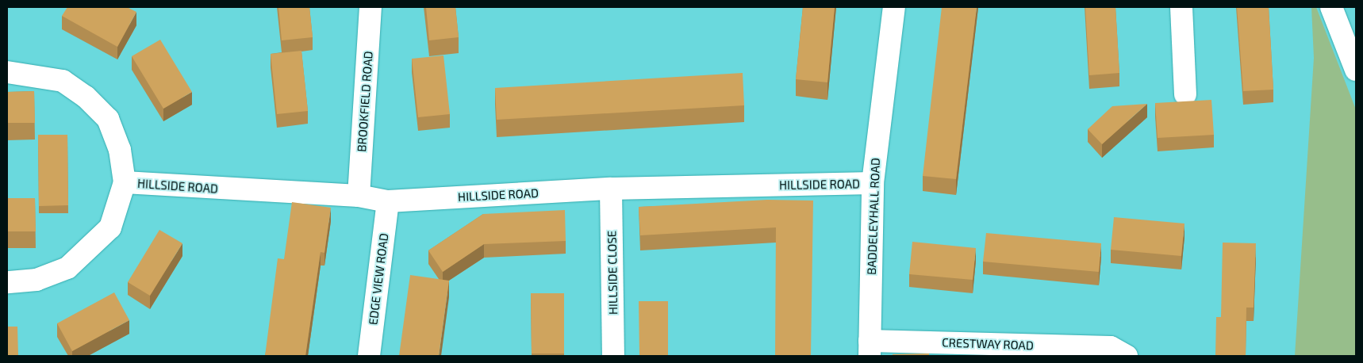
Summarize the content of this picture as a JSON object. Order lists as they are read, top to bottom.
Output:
{
  "streets": {
    "street": [
      "BROOKFIELD ROAD",
      "HILLSIDE ROAD",
      "BADDELEYHALL ROAD",
      "HILLSIDE CLOSE",
      "EDGE VIEW ROAD",
      "CRESTWAY ROAD"
    ]
  },
  "crossings": [
    ["BROOKFIELD ROAD", "HILLSIDE ROAD"],
    ["HILLSIDE ROAD", "BADDELEYHALL ROAD"],
    ["HILLSIDE ROAD", "HILLSIDE CLOSE"],
    ["HILLSIDE ROAD", "EDGE VIEW ROAD"],
    ["BADDELEYHALL ROAD", "CRESTWAY ROAD"]
  ]
}
